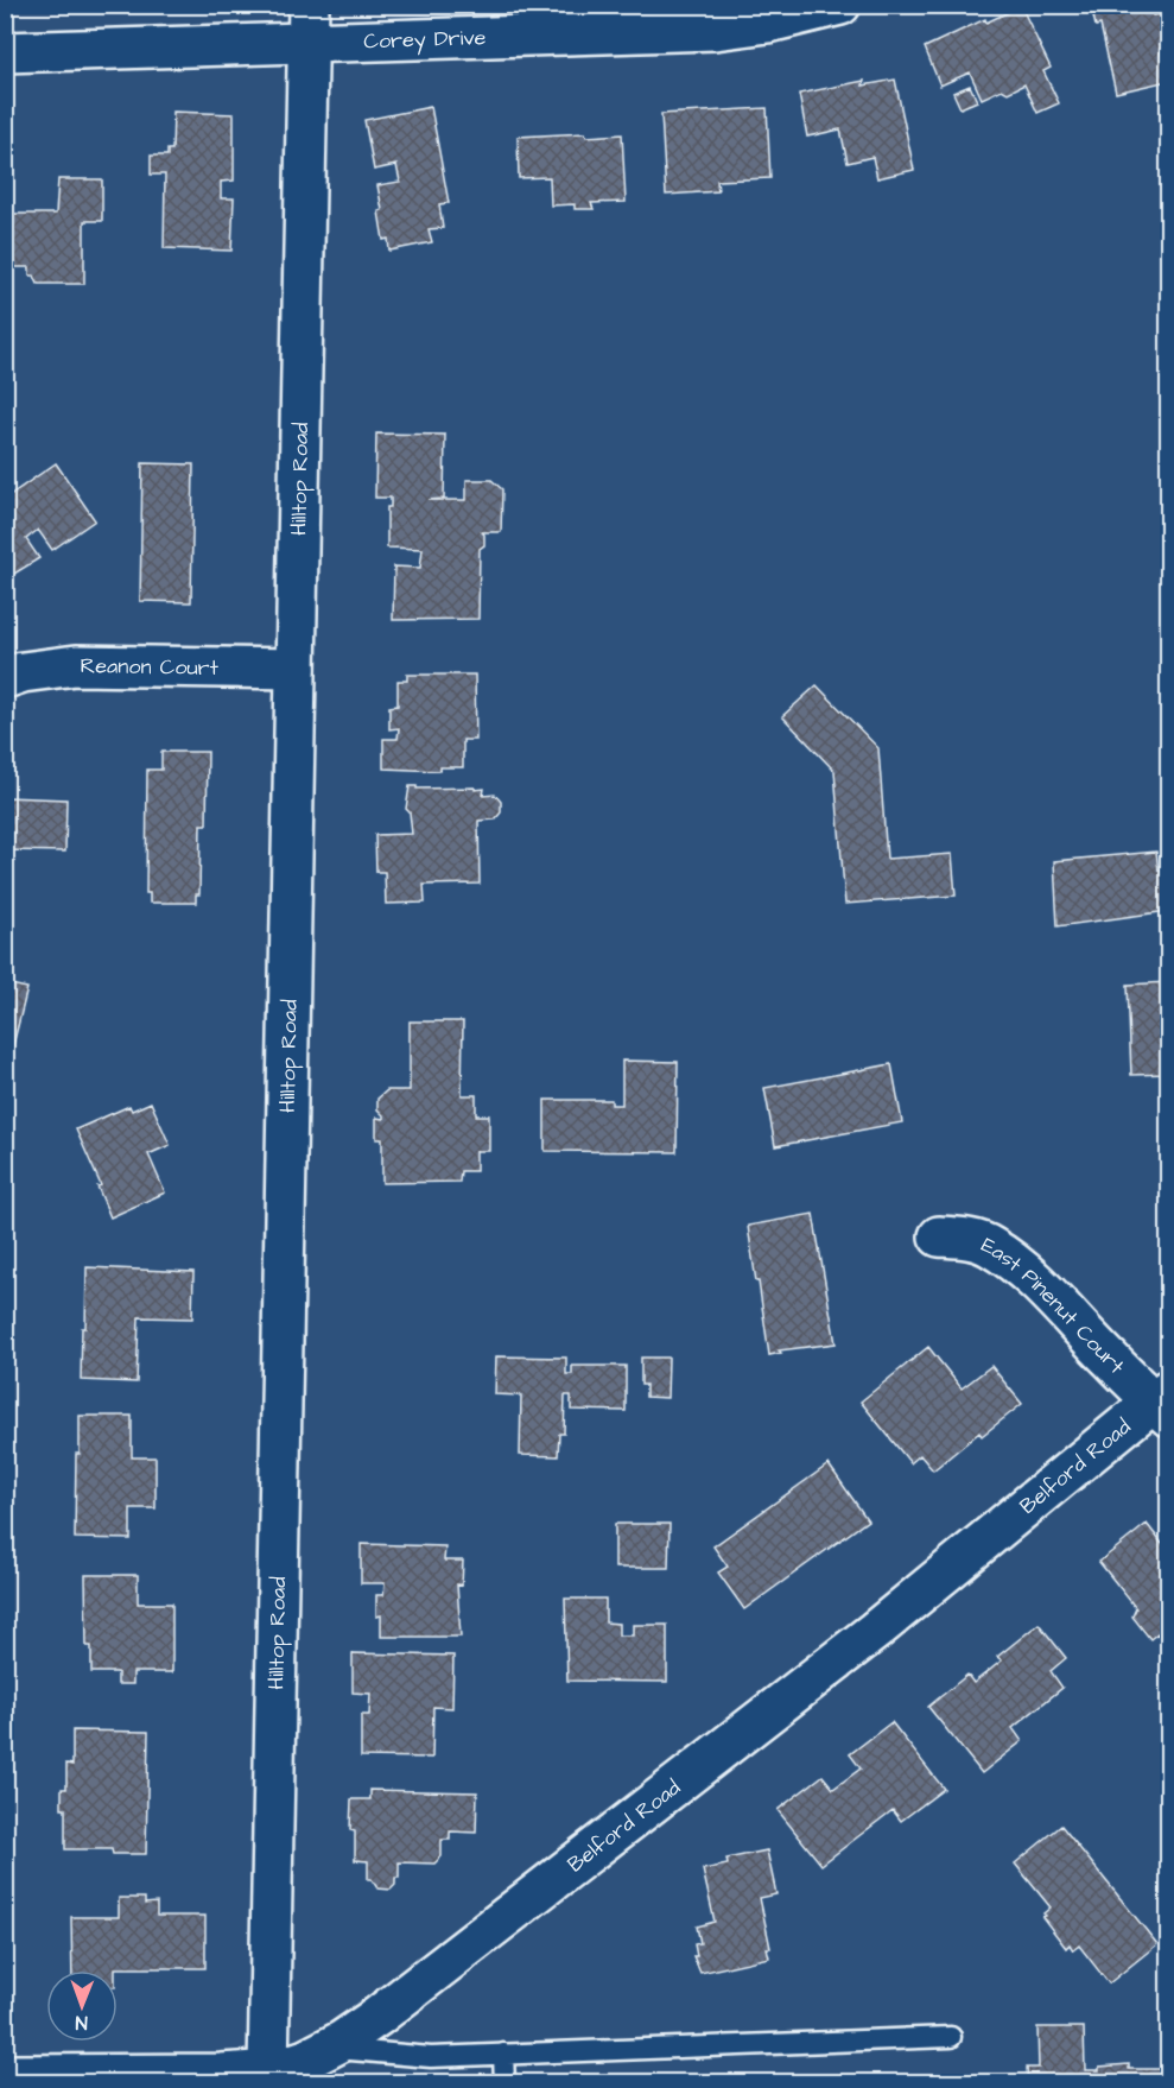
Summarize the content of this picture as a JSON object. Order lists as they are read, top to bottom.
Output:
{
  "streets": {
    "street": [
      "Corey Drive",
      "Hilltop Road",
      "Reanon Court",
      "East Pinenut Court",
      "Belford Road"
    ]
  },
  "crossings": [
    ["Corey Drive", "Hilltop Road"],
    ["Hilltop Road", "Reanon Court"],
    ["Hilltop Road", "Belford Road"],
    ["East Pinenut Court", "Belford Road"]
  ],
  "north": "bottom"
}
